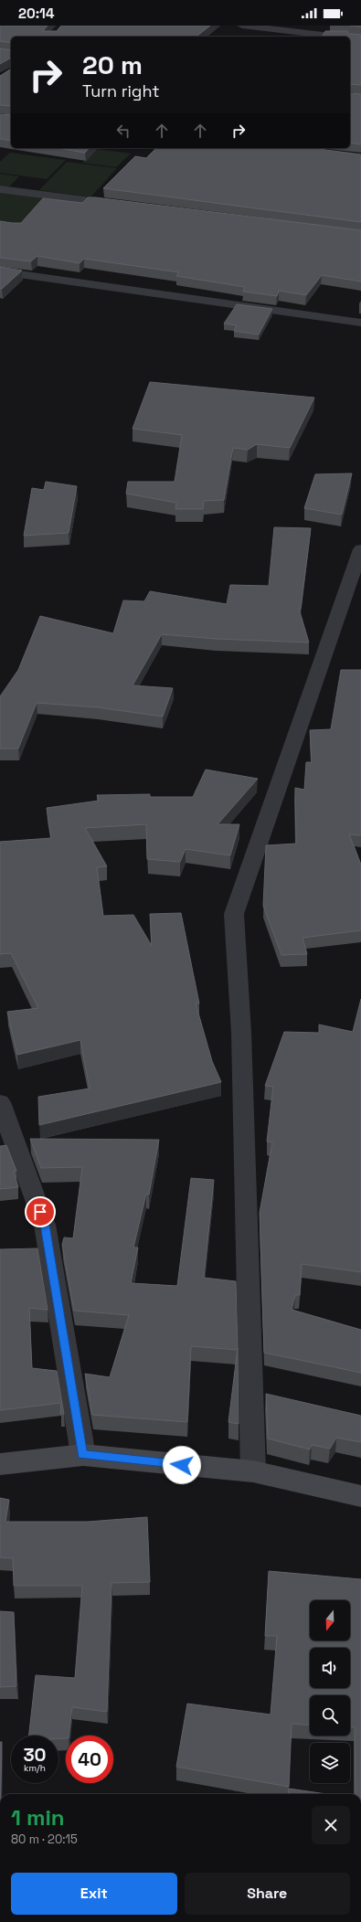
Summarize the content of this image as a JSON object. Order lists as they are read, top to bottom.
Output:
{
  "north": "bottom",
  "page": {
    "status": "20:14",
    "turn": ["20 m", "Turn right"],
    "speed": "30 km/h",
    "limit": "40",
    "heading": ["1 min", "80 m · 20:15"],
    "buttons": ["Exit", "Share"]
  }
}
